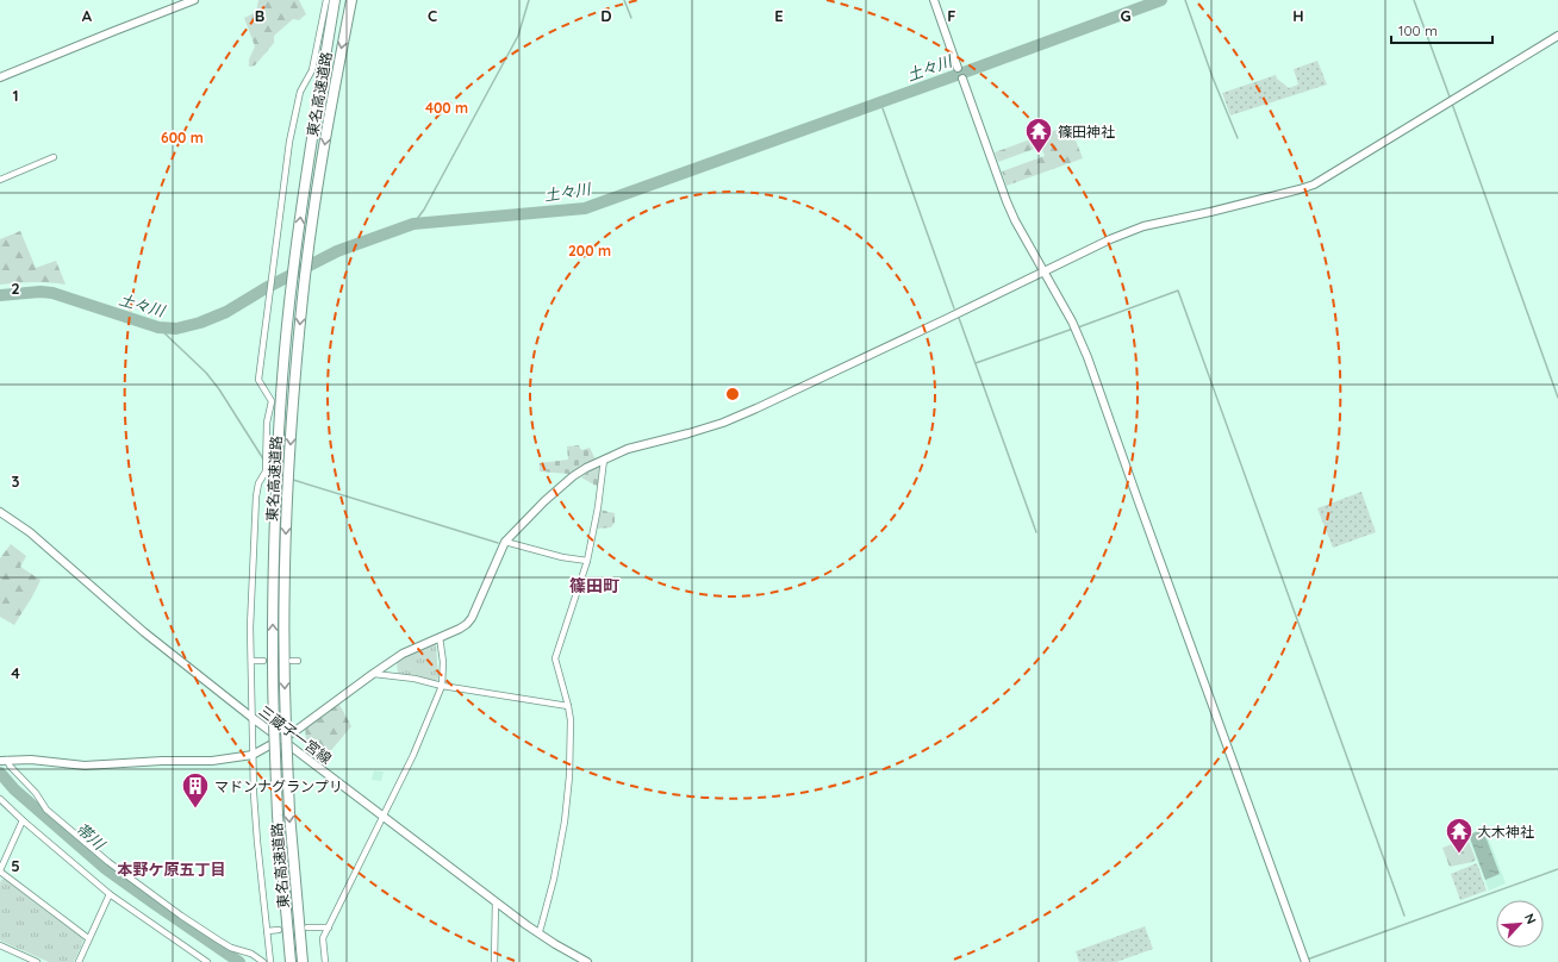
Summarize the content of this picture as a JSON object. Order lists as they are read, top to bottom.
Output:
{
  "streets": {
    "highway": ["東名高速道路"],
    "street": ["三蔵子一宮線"]
  },
  "districts": ["篠田町", "本野ケ原五丁目"],
  "water": ["土々川", "帯川"],
  "places": {
    "temple": ["篠田神社", "大木神社"],
    "building": ["マドンナグランプリ"]
  },
  "scale_bar": "100 m",
  "north": "top right",
  "grid": {
    "columns": [
      "A",
      "B",
      "C",
      "D",
      "E",
      "F",
      "G",
      "H"
    ],
    "rows": [
      "1",
      "2",
      "3",
      "4",
      "5"
    ]
  },
  "rings": ["400 m", "600 m", "200 m"]
}
